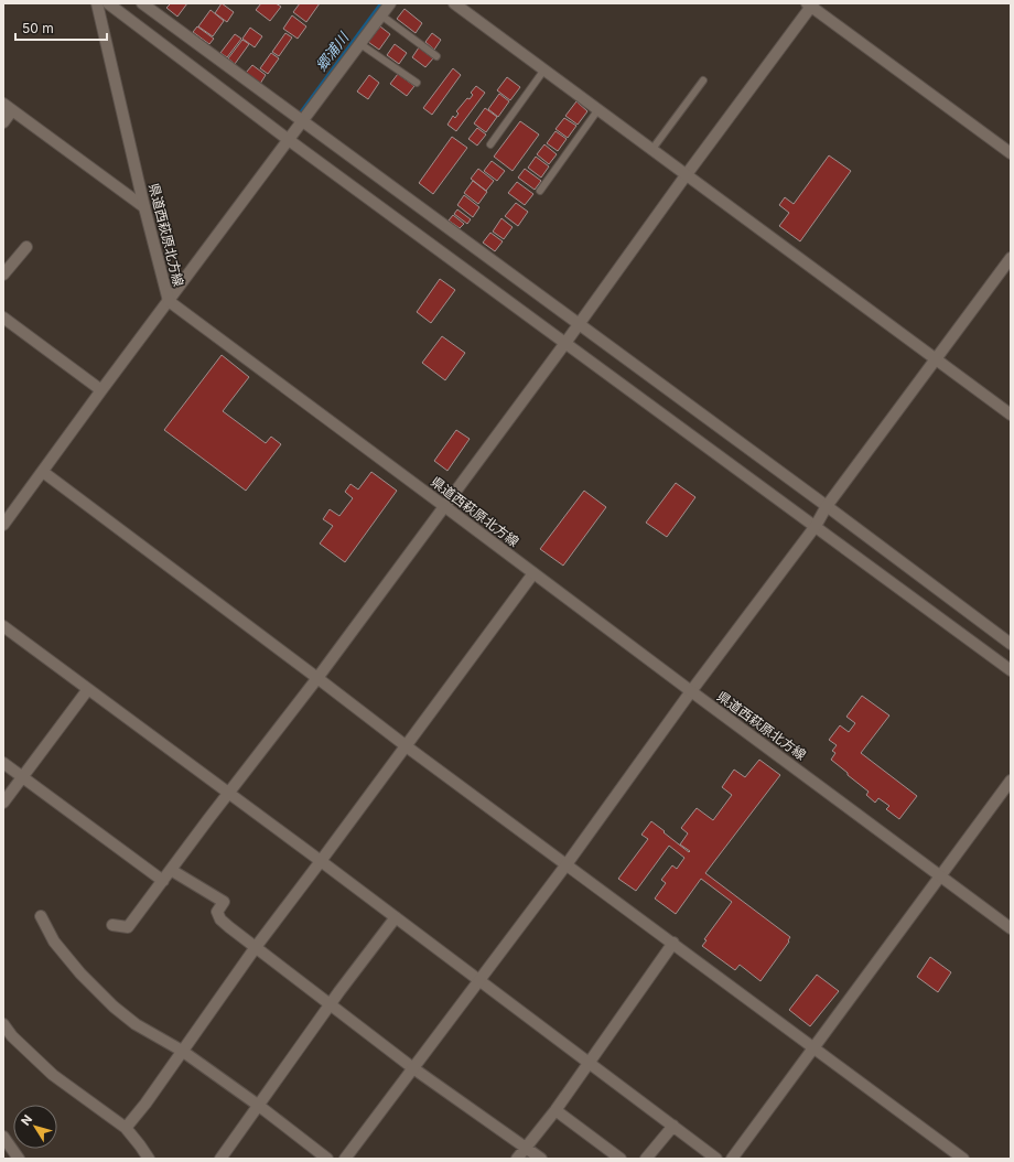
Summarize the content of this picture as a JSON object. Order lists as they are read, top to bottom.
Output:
{
  "streets": {
    "street": ["県道西萩原北方線"]
  },
  "water": ["郷浦川"],
  "scale_bar": "50 m",
  "north": "top left"
}
